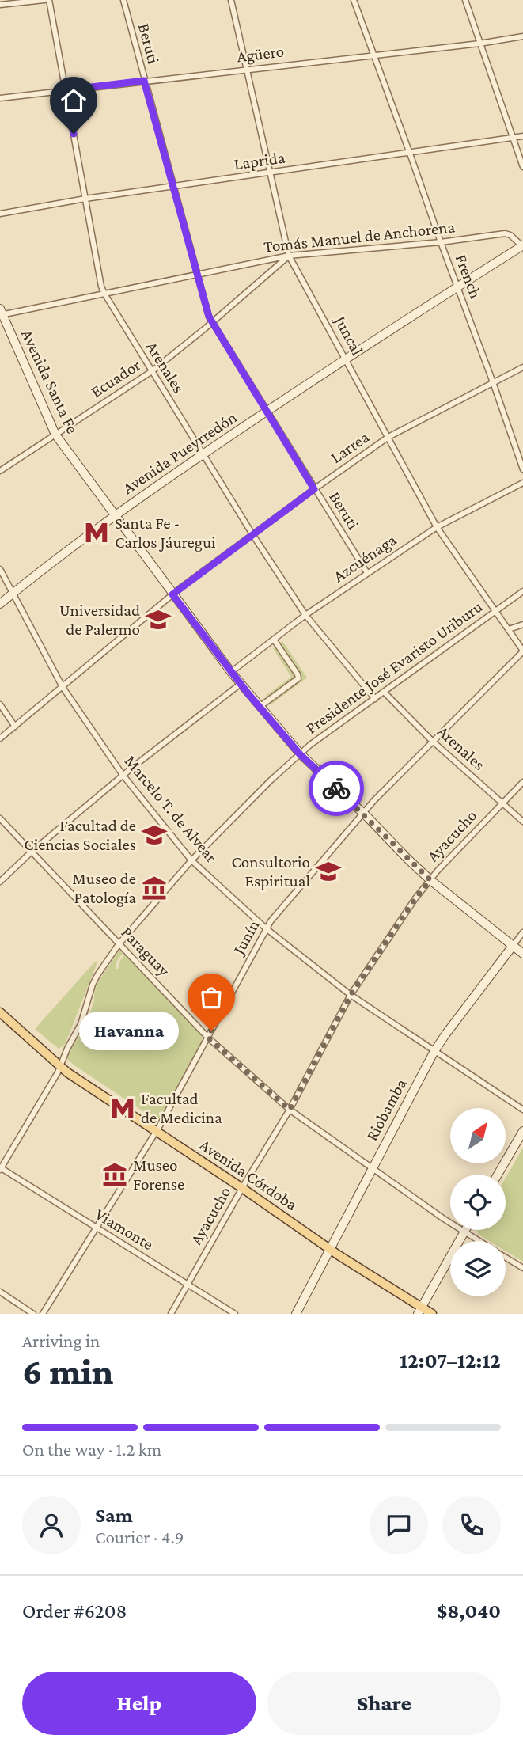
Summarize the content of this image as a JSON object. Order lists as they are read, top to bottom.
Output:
{
  "streets": {
    "main road": [
      "Avenida Santa Fe",
      "Avenida Pueyrredón",
      "Riobamba",
      "Avenida Córdoba"
    ],
    "street": [
      "Beruti",
      "Agüero",
      "Laprida",
      "Tomás Manuel de Anchorena",
      "French",
      "Juncal",
      "Arenales",
      "Ecuador",
      "Larrea",
      "Azcuénaga",
      "Presidente José Evaristo Uriburu",
      "Marcelo T. de Alvear",
      "Ayacucho",
      "Junín",
      "Paraguay",
      "Viamonte"
    ]
  },
  "crossings": [
    ["Beruti", "Agüero"],
    ["Beruti", "Laprida"],
    ["Beruti", "Tomás Manuel de Anchorena"],
    ["Beruti", "Ecuador"],
    ["Beruti", "Larrea"],
    ["Beruti", "Avenida Pueyrredón"],
    ["Beruti", "Azcuénaga"],
    ["Agüero", "French"],
    ["Agüero", "Juncal"],
    ["Agüero", "Arenales"],
    ["Laprida", "French"],
    ["Laprida", "Juncal"],
    ["Laprida", "Arenales"],
    ["Tomás Manuel de Anchorena", "French"],
    ["Tomás Manuel de Anchorena", "Juncal"],
    ["Tomás Manuel de Anchorena", "Arenales"],
    ["Tomás Manuel de Anchorena", "Ecuador"],
    ["Tomás Manuel de Anchorena", "Avenida Santa Fe"],
    ["Tomás Manuel de Anchorena", "Avenida Pueyrredón"],
    ["French", "Larrea"],
    ["French", "Avenida Pueyrredón"],
    ["Juncal", "Ecuador"],
    ["Juncal", "Larrea"],
    ["Juncal", "Avenida Pueyrredón"],
    ["Juncal", "Azcuénaga"],
    ["Juncal", "Presidente José Evaristo Uriburu"],
    ["Juncal", "Junín"],
    ["Arenales", "Ecuador"],
    ["Arenales", "Larrea"],
    ["Arenales", "Avenida Pueyrredón"],
    ["Arenales", "Azcuénaga"],
    ["Arenales", "Presidente José Evaristo Uriburu"],
    ["Arenales", "Ayacucho"],
    ["Arenales", "Junín"],
    ["Ecuador", "Avenida Santa Fe"],
    ["Avenida Santa Fe", "Larrea"],
    ["Avenida Santa Fe", "Avenida Pueyrredón"],
    ["Avenida Santa Fe", "Azcuénaga"],
    ["Avenida Santa Fe", "Presidente José Evaristo Uriburu"],
    ["Avenida Santa Fe", "Ayacucho"],
    ["Avenida Santa Fe", "Junín"],
    ["Avenida Santa Fe", "Riobamba"],
    ["Larrea", "Marcelo T. de Alvear"],
    ["Avenida Pueyrredón", "Marcelo T. de Alvear"],
    ["Presidente José Evaristo Uriburu", "Marcelo T. de Alvear"],
    ["Presidente José Evaristo Uriburu", "Paraguay"],
    ["Presidente José Evaristo Uriburu", "Avenida Córdoba"],
    ["Presidente José Evaristo Uriburu", "Viamonte"],
    ["Marcelo T. de Alvear", "Ayacucho"],
    ["Marcelo T. de Alvear", "Junín"],
    ["Marcelo T. de Alvear", "Riobamba"],
    ["Ayacucho", "Paraguay"],
    ["Ayacucho", "Avenida Córdoba"],
    ["Ayacucho", "Viamonte"],
    ["Junín", "Paraguay"],
    ["Junín", "Avenida Córdoba"],
    ["Junín", "Viamonte"],
    ["Paraguay", "Riobamba"],
    ["Riobamba", "Avenida Córdoba"]
  ],
  "places": {
    "metro station": ["Santa Fe - Carlos Jáuregui", "Facultad de Medicina"],
    "school or university": ["Universidad de Palermo", "Facultad de Ciencias Sociales", "Consultorio Espiritual"],
    "museum": ["Museo de Patología", "Museo Forense"],
    "other": ["Havanna"]
  },
  "north": "top right",
  "page": {
    "bubble": "Havanna",
    "heading": ["6 min", "Arriving in", "12:07–12:12"],
    "panel": [
      "Sam",
      "Courier · 4.9",
      "Order #6208",
      "$8,040"
    ],
    "bar": "On the way · 1.2 km",
    "buttons": ["Help", "Share"]
  }
}
